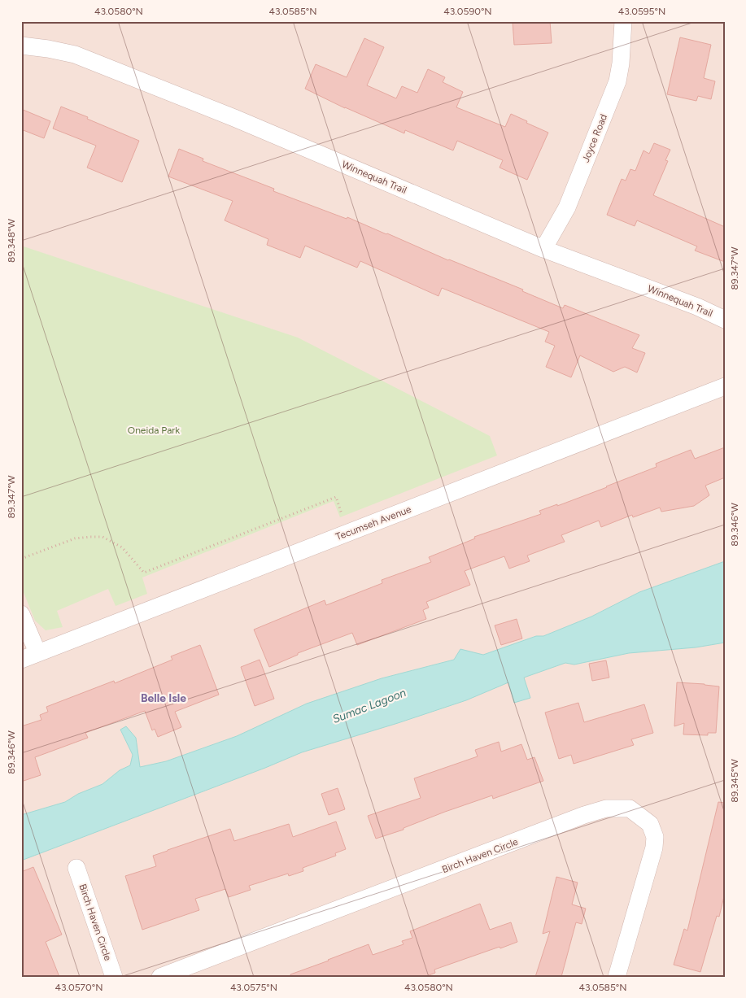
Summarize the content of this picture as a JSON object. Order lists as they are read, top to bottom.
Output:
{
  "streets": {
    "street": [
      "Joyce Road",
      "Winnequah Trail",
      "Tecumseh Avenue",
      "Birch Haven Circle"
    ]
  },
  "crossings": [
    ["Joyce Road", "Winnequah Trail"]
  ],
  "districts": ["Belle Isle"],
  "water": ["Sumac Lagoon"],
  "parks": ["Oneida Park"],
  "coordinates": [
    "43.0580°N",
    "43.0585°N",
    "43.0590°N",
    "43.0595°N",
    "89.348°W",
    "89.347°W",
    "89.346°W",
    "89.345°W",
    "43.0570°N",
    "43.0575°N"
  ]
}
